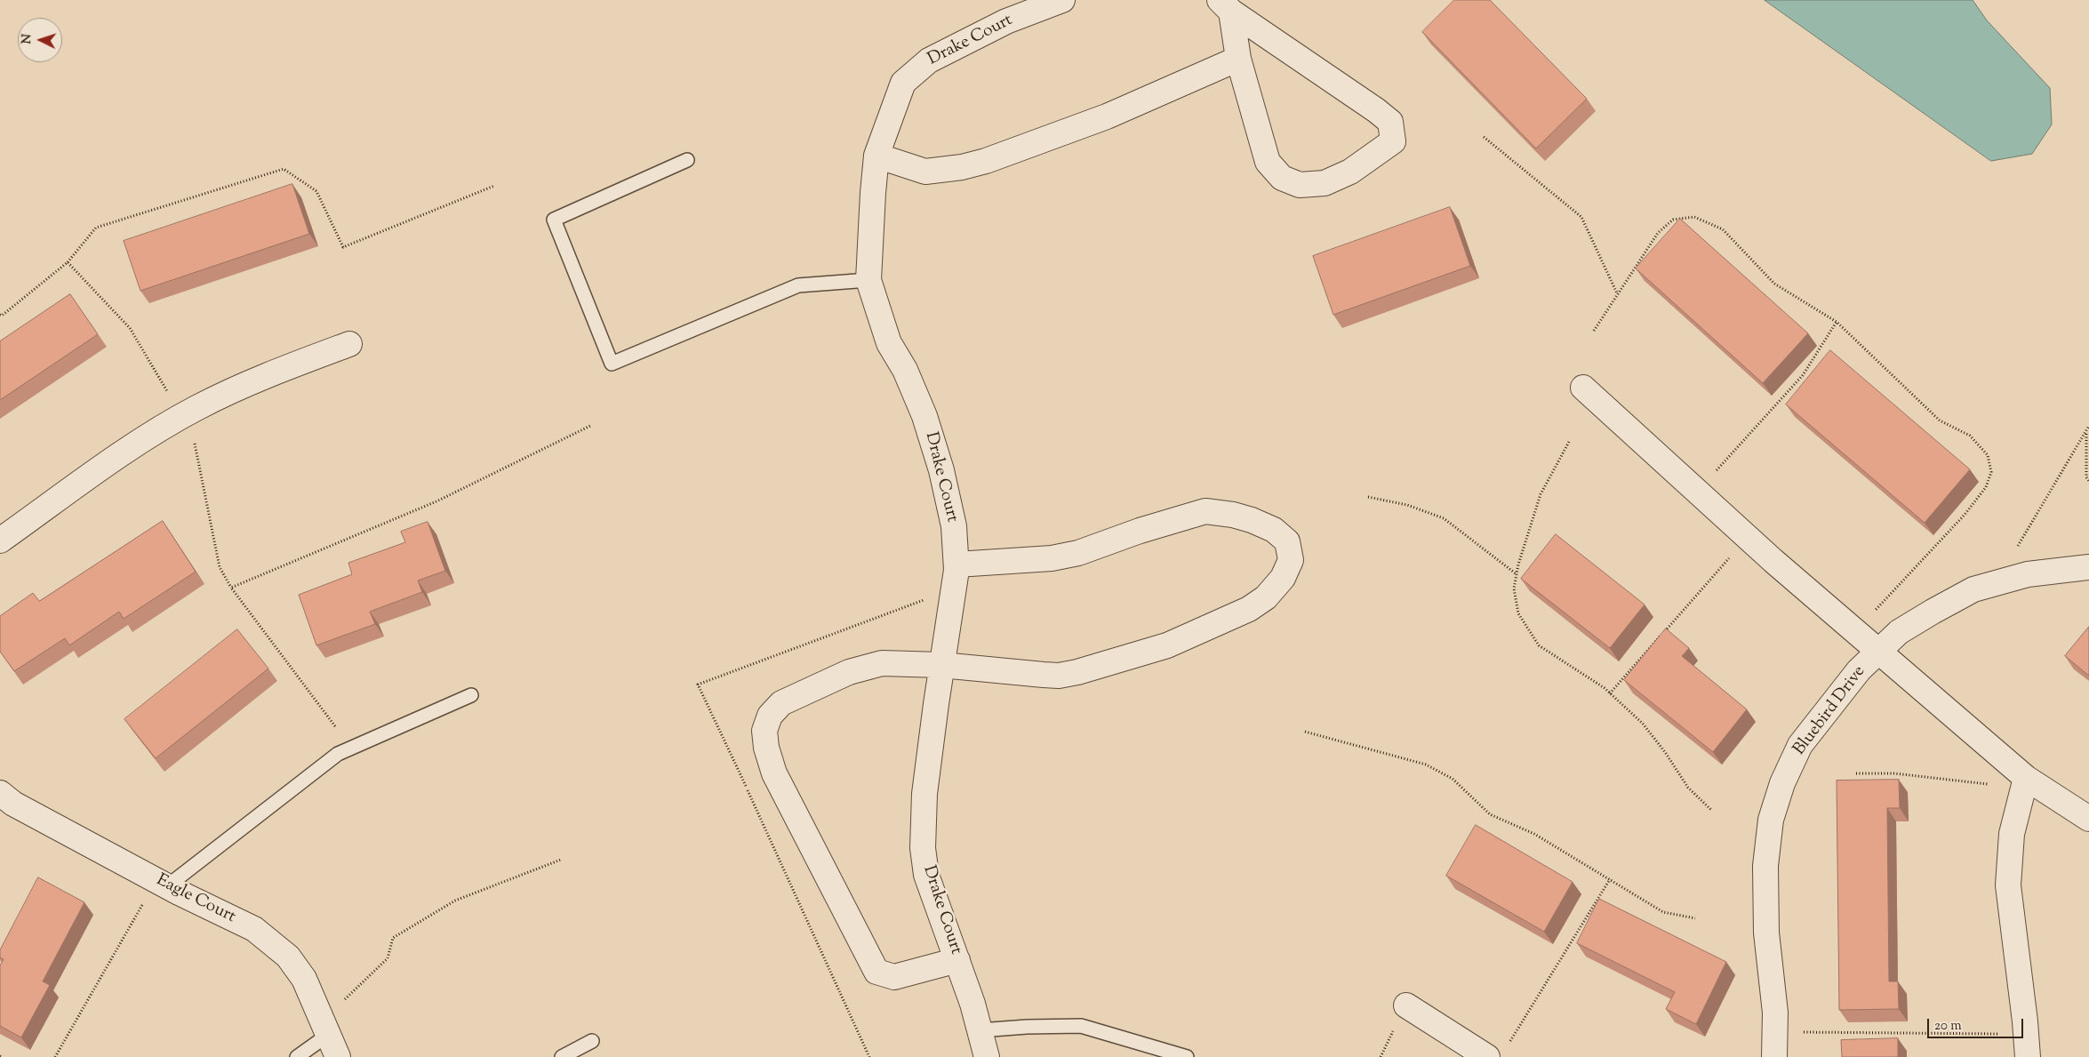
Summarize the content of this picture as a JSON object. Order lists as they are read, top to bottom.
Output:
{
  "streets": {
    "street": ["Drake Court", "Bluebird Drive", "Eagle Court"]
  },
  "scale_bar": "20 m",
  "north": "left"
}
